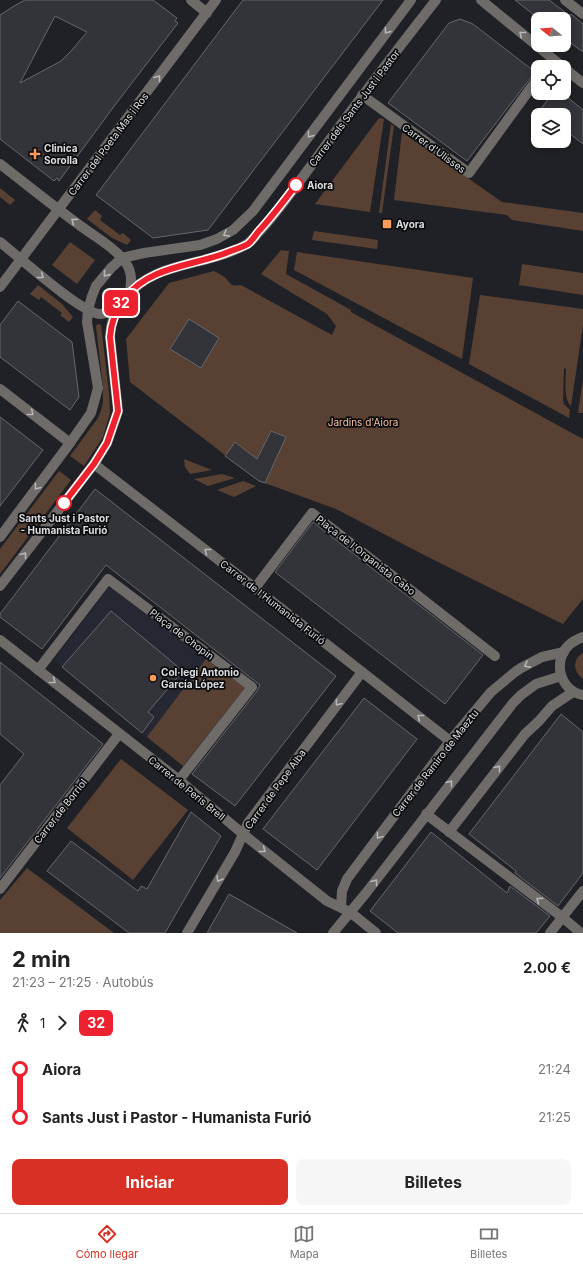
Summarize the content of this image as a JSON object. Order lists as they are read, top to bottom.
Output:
{
  "streets": {
    "street": [
      "Carrer dels Sants Just i Pastor",
      "Carrer del Poeta Mas i Ros",
      "Carrer d'Ulisses",
      "Plaça de l'Organista Cabo",
      "Carrer de l'Humanista Furió",
      "Plaça de Chopin",
      "Carrer de Ramiro de Maeztu",
      "Carrer de Peris Brell",
      "Carrer de Pepe Alba",
      "Carrer de Borriol"
    ]
  },
  "crossings": [
    ["Carrer dels Sants Just i Pastor", "Carrer d'Ulisses"],
    ["Carrer dels Sants Just i Pastor", "Carrer de l'Humanista Furió"],
    ["Plaça de l'Organista Cabo", "Carrer de l'Humanista Furió"],
    ["Carrer de l'Humanista Furió", "Carrer de Ramiro de Maeztu"],
    ["Carrer de l'Humanista Furió", "Carrer de Pepe Alba"],
    ["Plaça de Chopin", "Carrer de Peris Brell"],
    ["Carrer de Ramiro de Maeztu", "Carrer de Peris Brell"],
    ["Carrer de Peris Brell", "Carrer de Pepe Alba"],
    ["Carrer de Peris Brell", "Carrer de Borriol"]
  ],
  "one_way": [
    "Carrer del Poeta Mas i Ros",
    "Carrer de l'Humanista Furió",
    "Carrer de Peris Brell",
    "Carrer de Pepe Alba"
  ],
  "parks": ["Jardins d'Aiora"],
  "places": {
    "health": ["Clinica Sorolla"],
    "other": ["Aiora", "Sants Just i Pastor - Humanista Furió", "Col·legi Antonio García López"],
    "transit": ["Ayora"]
  },
  "lines": ["bus line 32"],
  "north": "left",
  "page": {
    "on_map": "32",
    "heading": ["2 min", "21:23 – 21:25 · Autobús", "2.00 €"],
    "legs": ["1", "32"],
    "list": [
      {
        "name": "Aiora",
        "value": "21:24"
      },
      {
        "name": "Sants Just i Pastor - Humanista Furió",
        "value": "21:25"
      }
    ],
    "buttons": ["Iniciar", "Billetes"],
    "tabs": ["Cómo llegar", "Mapa", "Billetes"]
  }
}
